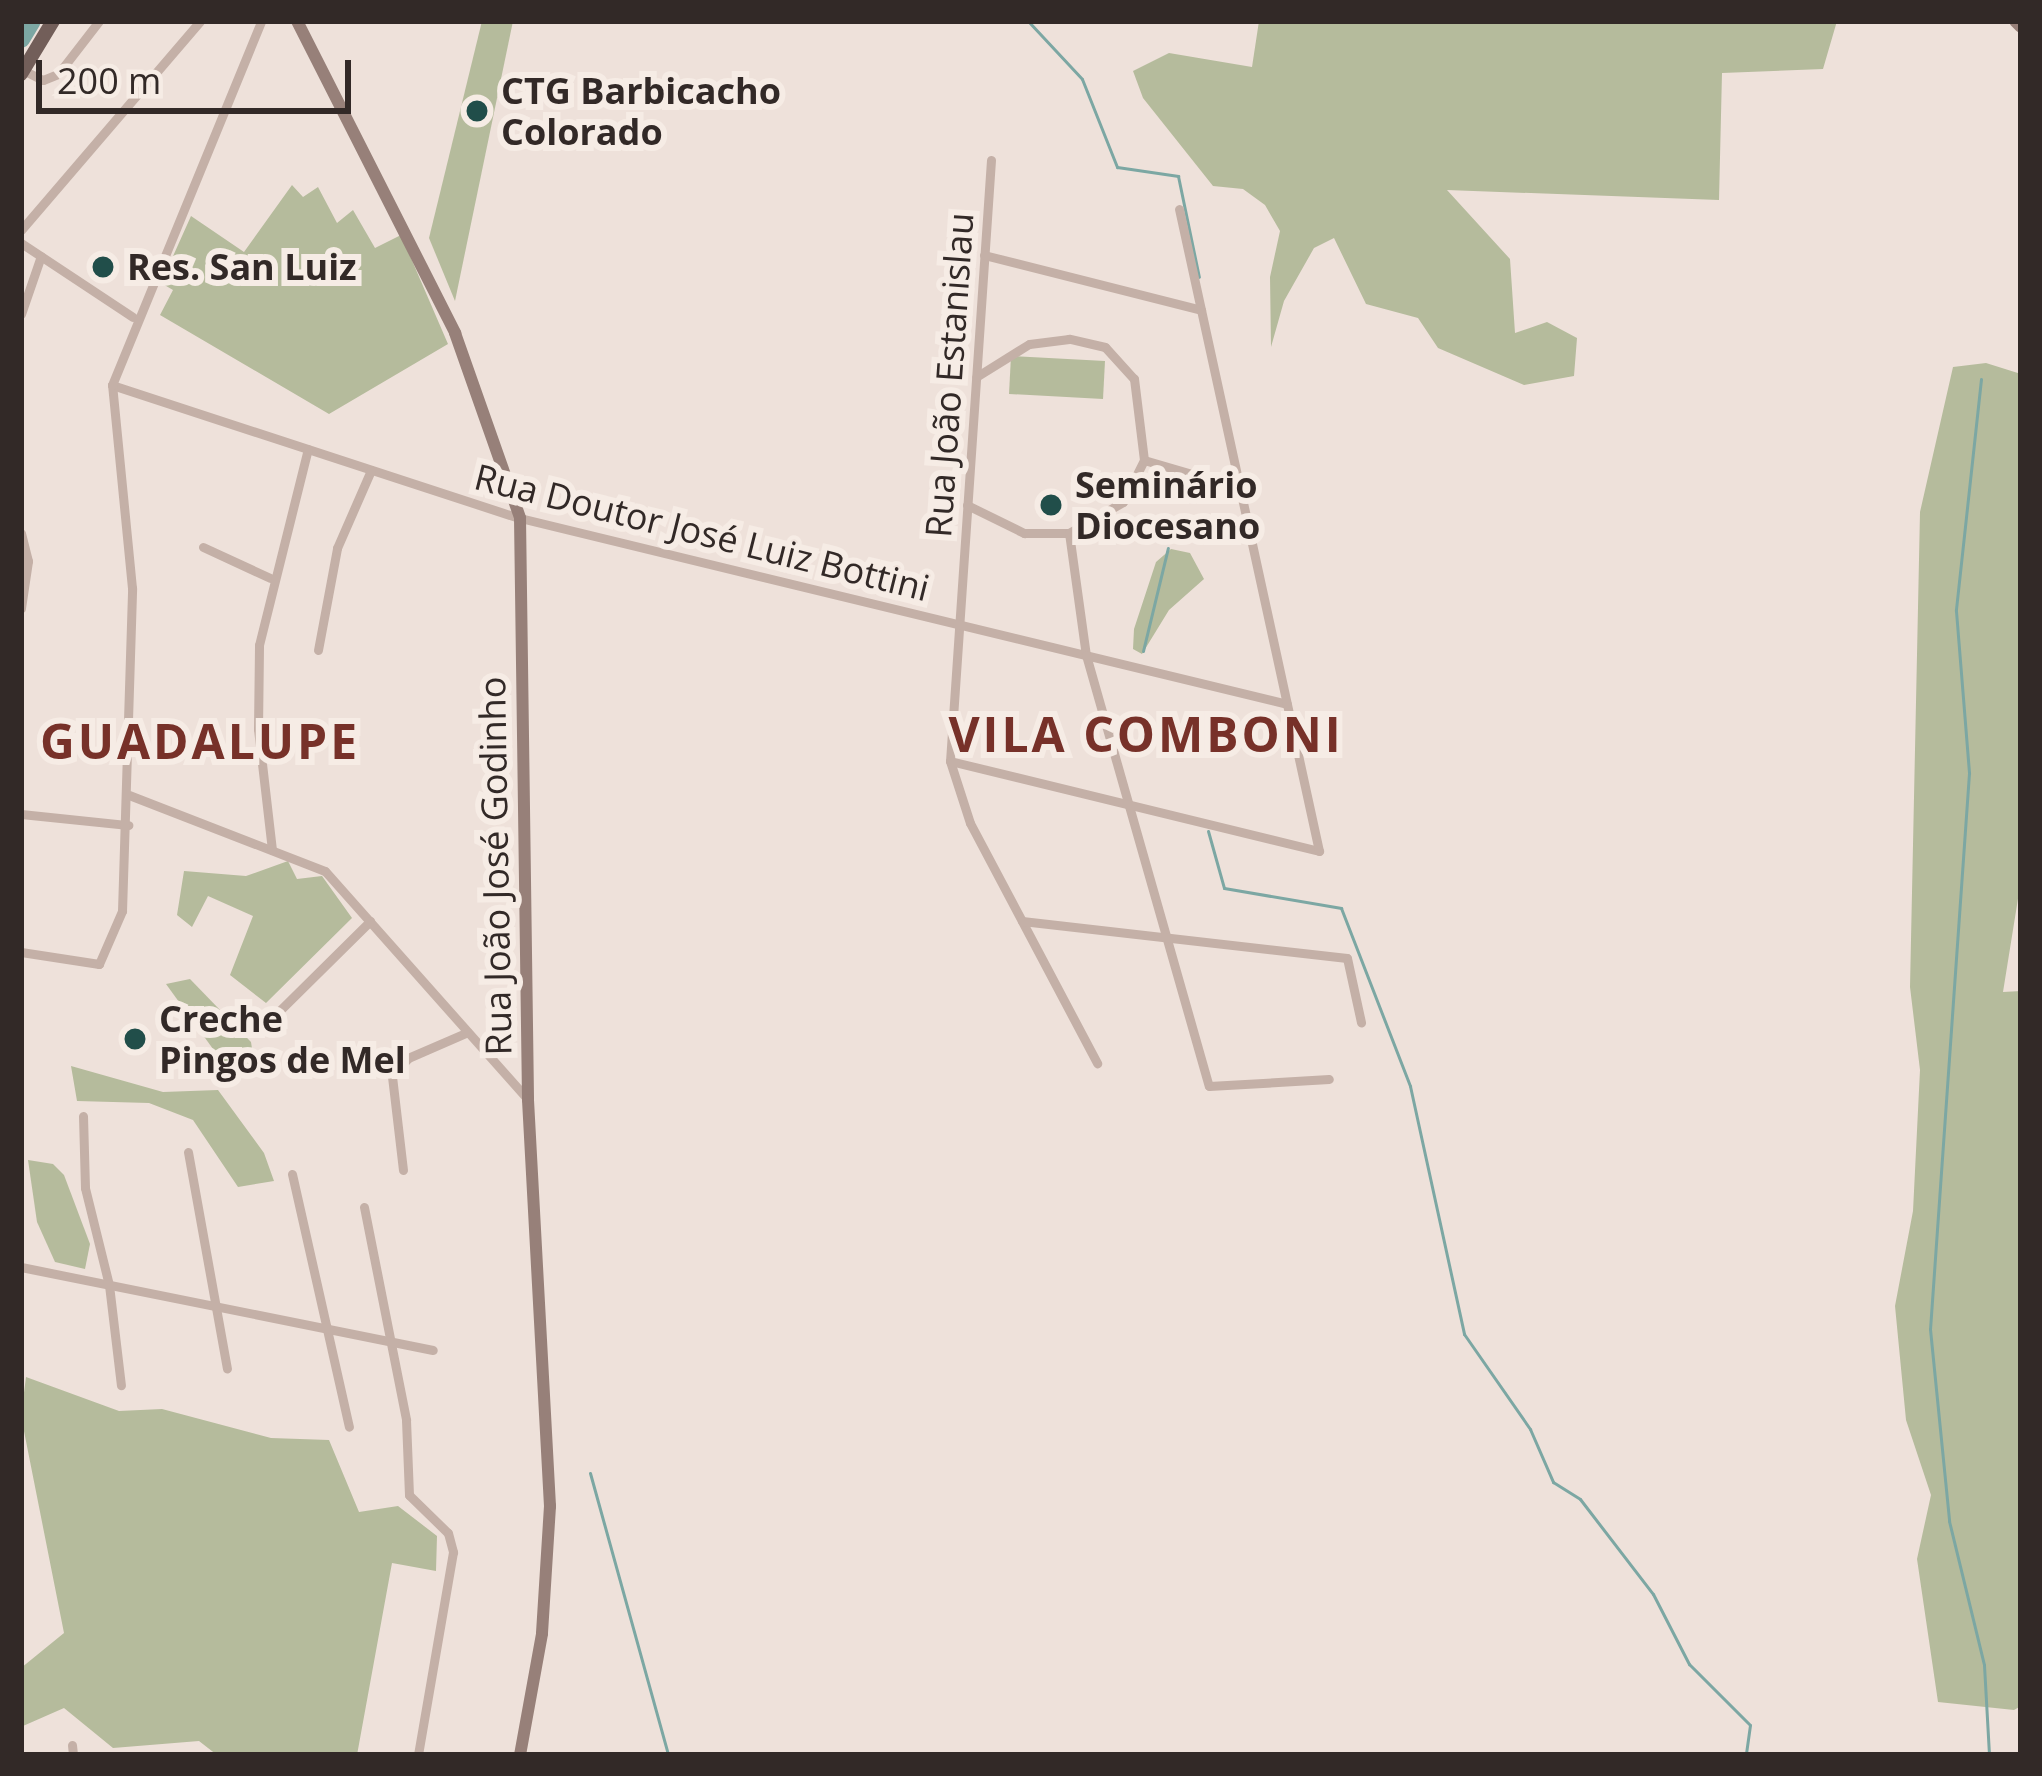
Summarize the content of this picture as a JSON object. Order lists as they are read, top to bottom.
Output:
{
  "streets": {
    "street": ["Rua João Estanislau", "Rua Doutor José Luiz Bottini", "Rua João José Godinho"]
  },
  "crossings": [
    ["Rua João Estanislau", "Rua Doutor José Luiz Bottini"],
    ["Rua Doutor José Luiz Bottini", "Rua João José Godinho"]
  ],
  "districts": ["VILA COMBONI", "GUADALUPE"],
  "places": [
    "CTG Barbicacho Colorado",
    "Res. San Luiz",
    "Seminário Diocesano",
    "Creche Pingos de Mel"
  ],
  "scale_bar": "200 m"
}
